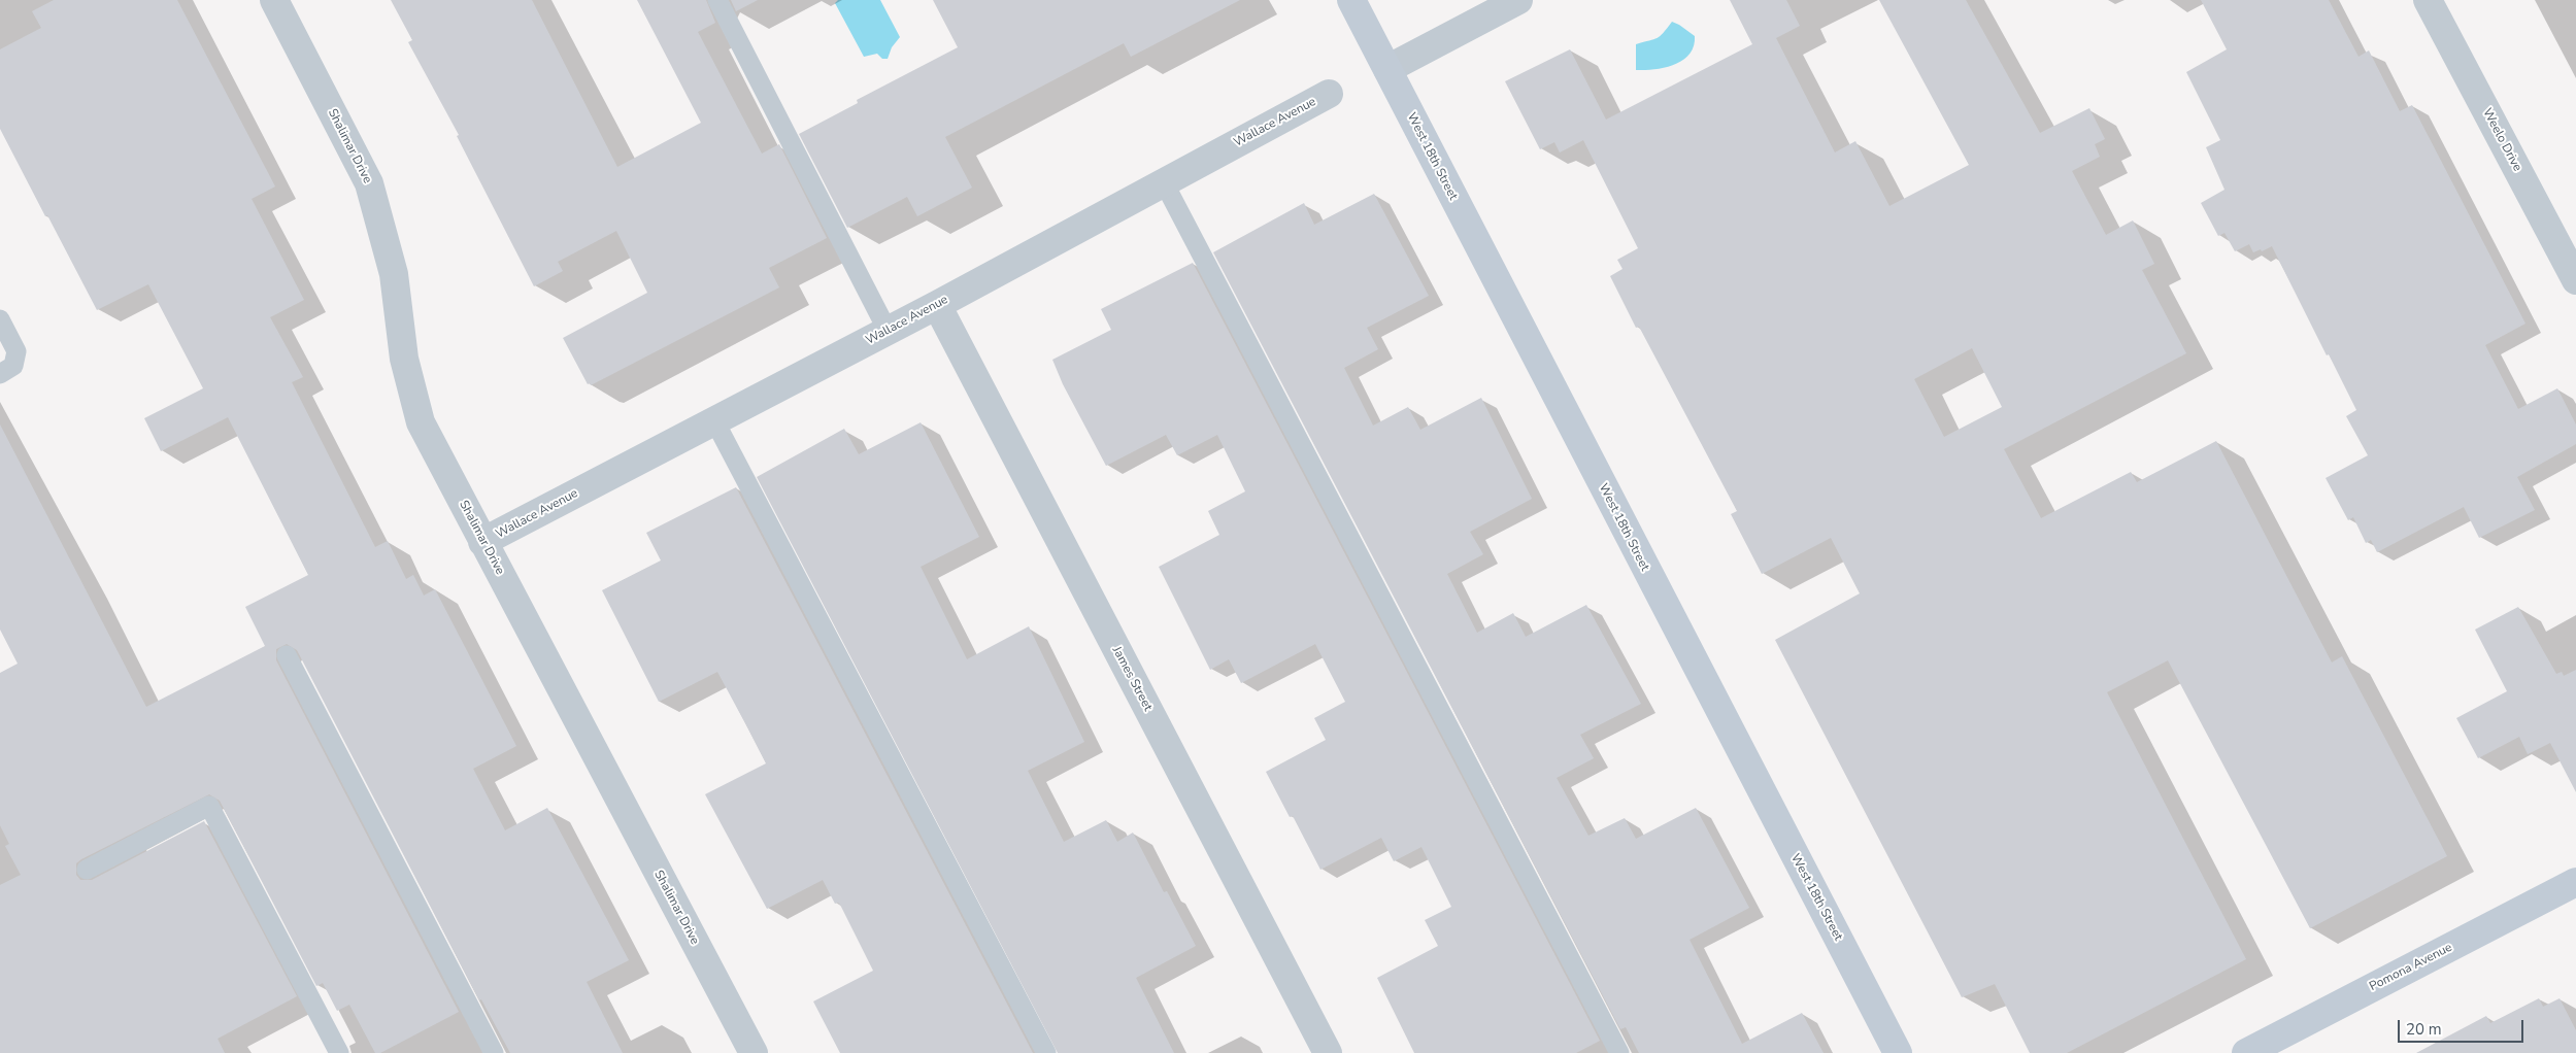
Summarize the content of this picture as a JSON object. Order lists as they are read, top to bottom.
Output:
{
  "streets": {
    "street": [
      "Wallace Avenue",
      "Weelo Drive",
      "Shalimar Drive",
      "West 18th Street",
      "James Street",
      "Pomona Avenue"
    ]
  },
  "crossings": [
    ["Wallace Avenue", "Shalimar Drive"],
    ["Wallace Avenue", "James Street"]
  ],
  "scale_bar": "20 m"
}
